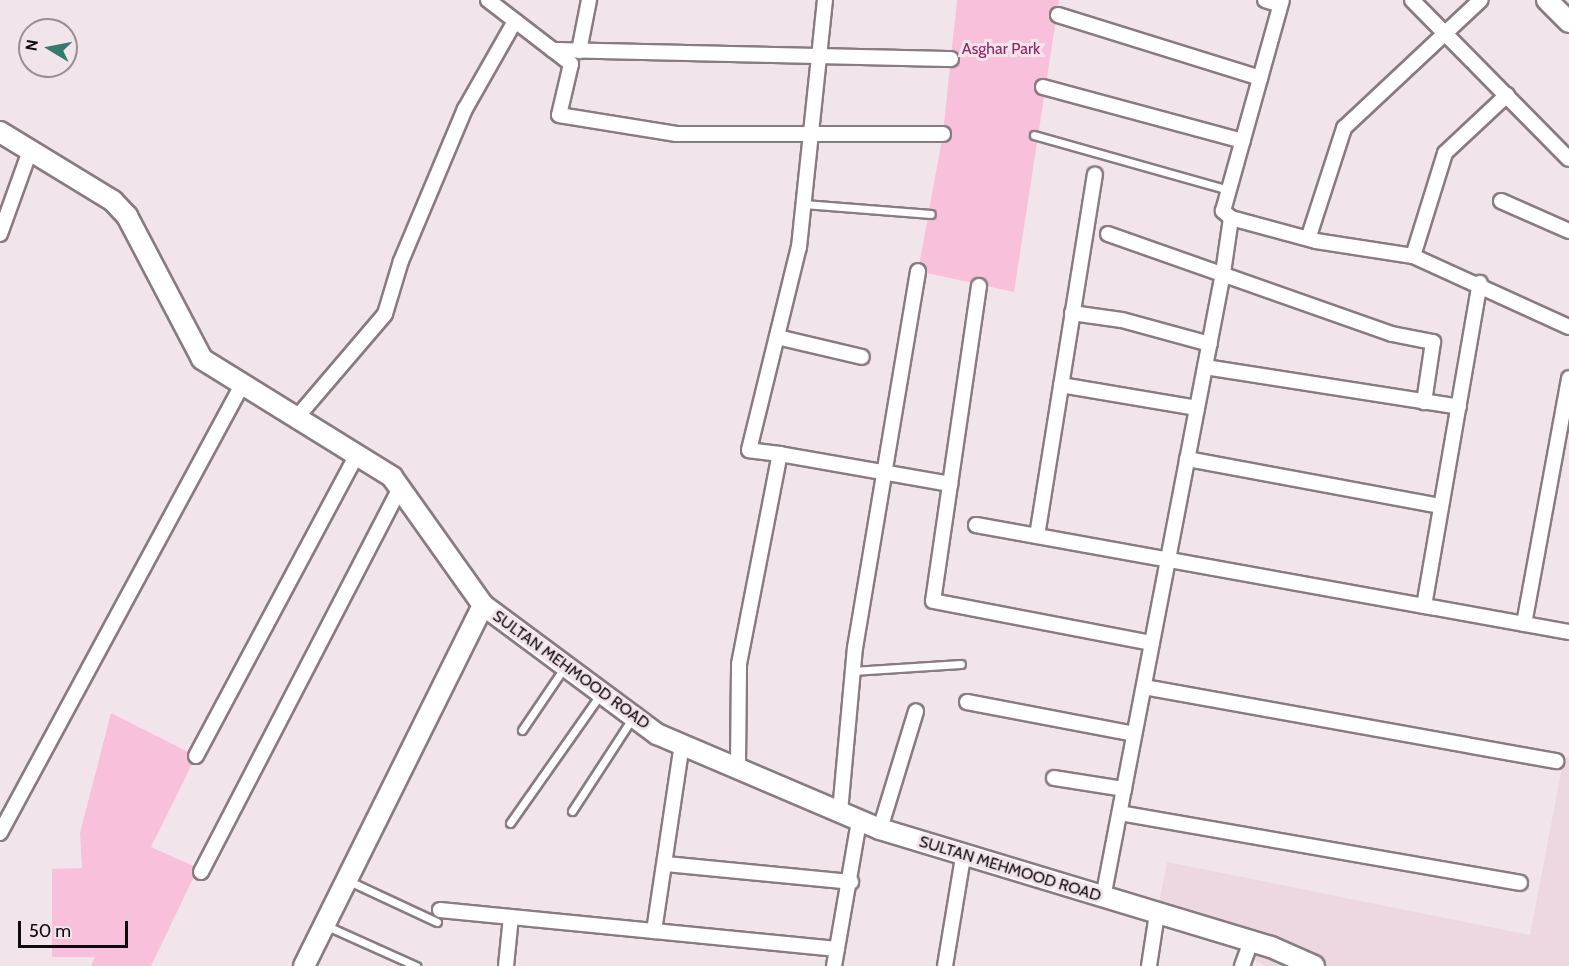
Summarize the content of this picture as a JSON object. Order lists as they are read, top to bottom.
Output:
{
  "streets": {
    "street": ["SULTAN MEHMOOD ROAD"]
  },
  "parks": ["Asghar Park"],
  "scale_bar": "50 m",
  "north": "left"
}
